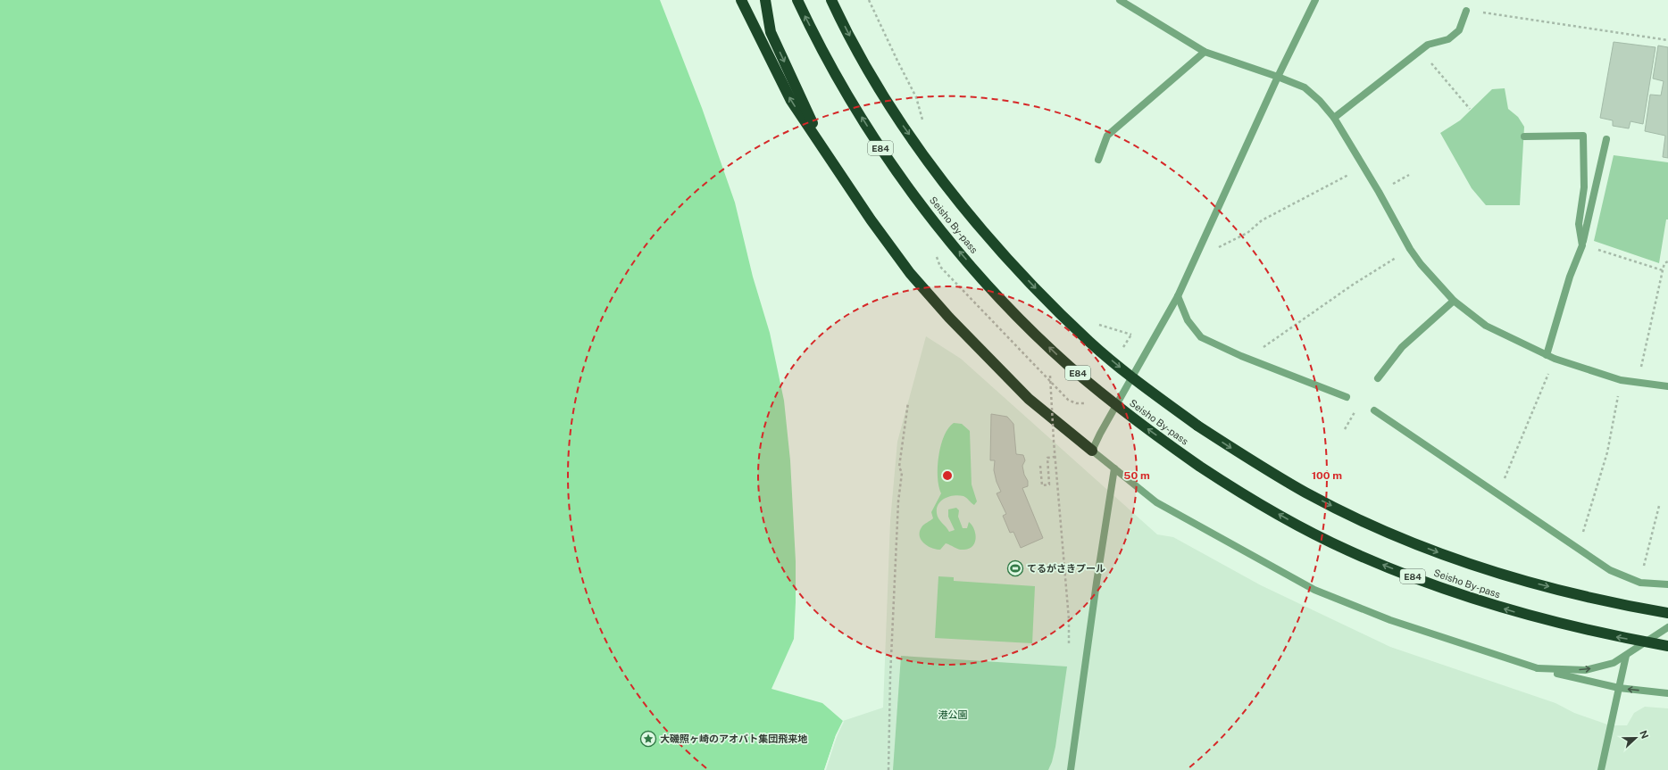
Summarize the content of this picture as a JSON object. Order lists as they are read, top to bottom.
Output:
{
  "streets": {
    "highway": ["E84", "Seisho By-pass"]
  },
  "parks": ["港公園"],
  "places": {
    "sports": ["てるがさきプール"],
    "place": ["大磯照ヶ崎のアオバト集団飛来地"]
  },
  "north": "right",
  "rings": ["50 m", "100 m"]
}
